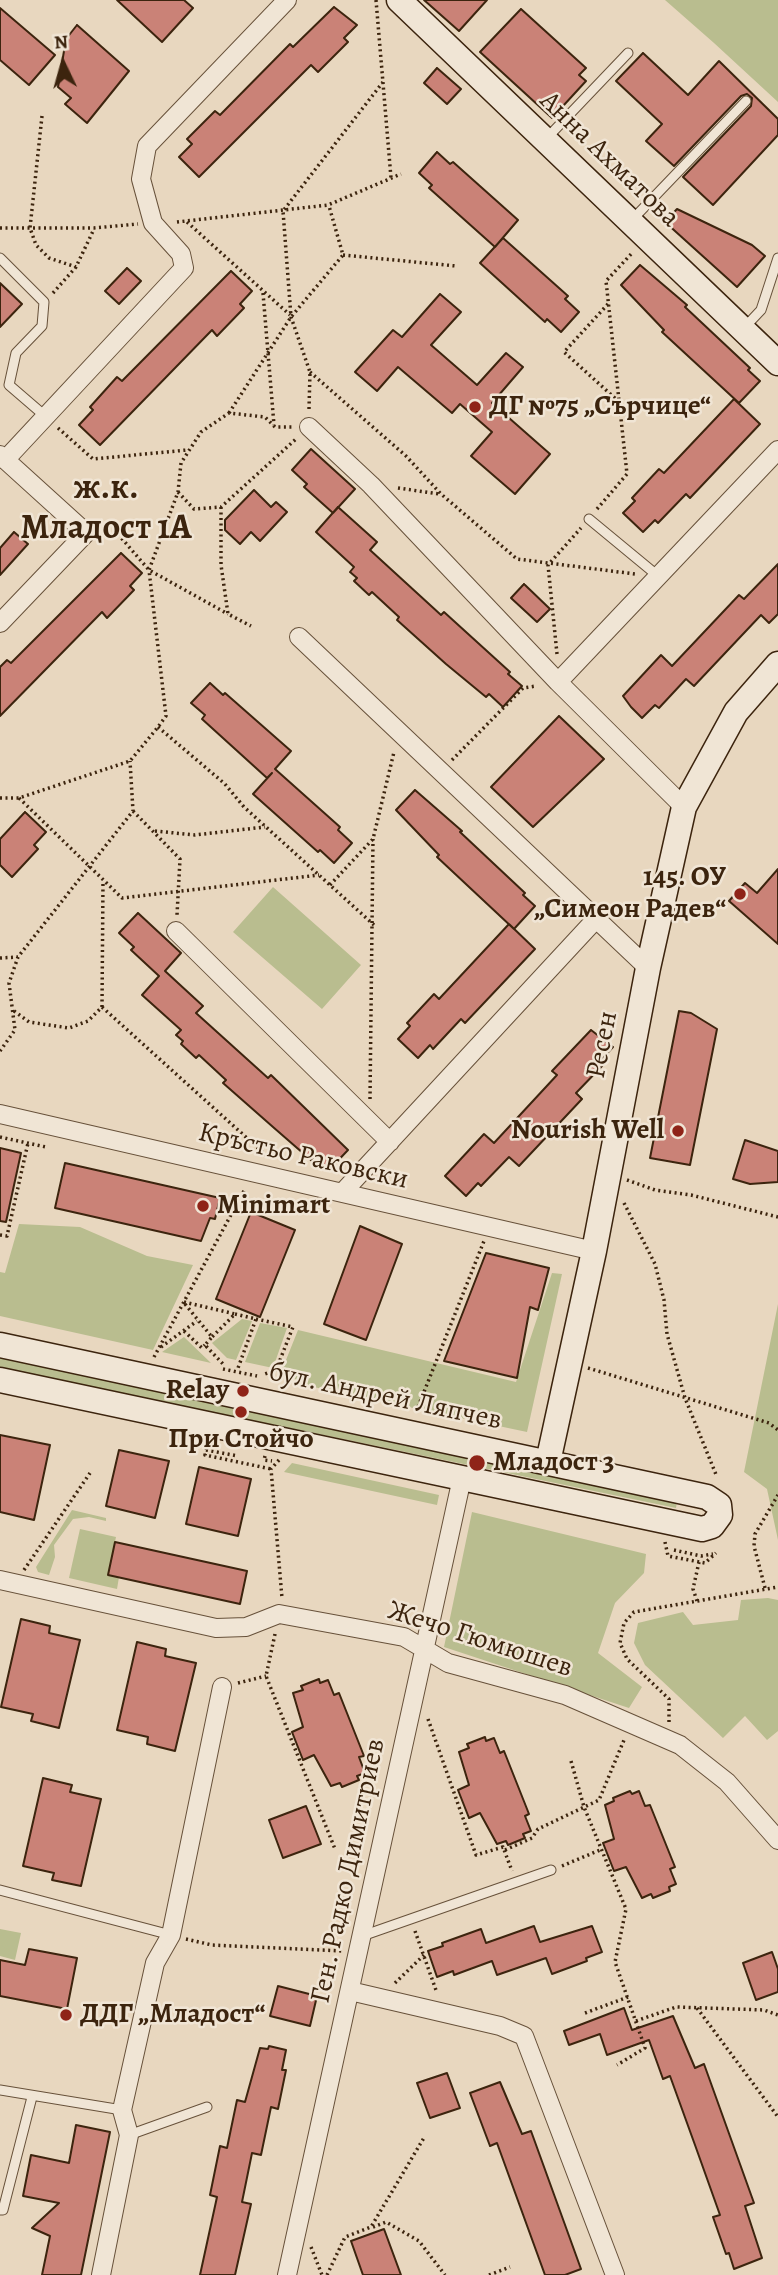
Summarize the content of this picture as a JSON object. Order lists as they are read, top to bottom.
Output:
{
  "streets": {
    "main road": ["Анна Ахматова", "Ресен", "бул. Андрей Ляпчев"],
    "street": ["Кръстьо Раковски", "Жечо Гюмюшев", "Ген. Радко Димитриев"]
  },
  "crossings": [
    ["Ресен", "Кръстьо Раковски"],
    ["Ресен", "бул. Андрей Ляпчев"],
    ["бул. Андрей Ляпчев", "Ген. Радко Димитриев"],
    ["Жечо Гюмюшев", "Ген. Радко Димитриев"]
  ],
  "districts": ["ж.к. Младост 1А"],
  "places": [
    "ДГ №75 „Сърчице“",
    "145. ОУ „Симеон Радев“",
    "Nourish Well",
    "Minimart",
    "Relay",
    "При Стойчо",
    "Младост 3",
    "ДДГ „Младост“"
  ],
  "north": "top"
}
